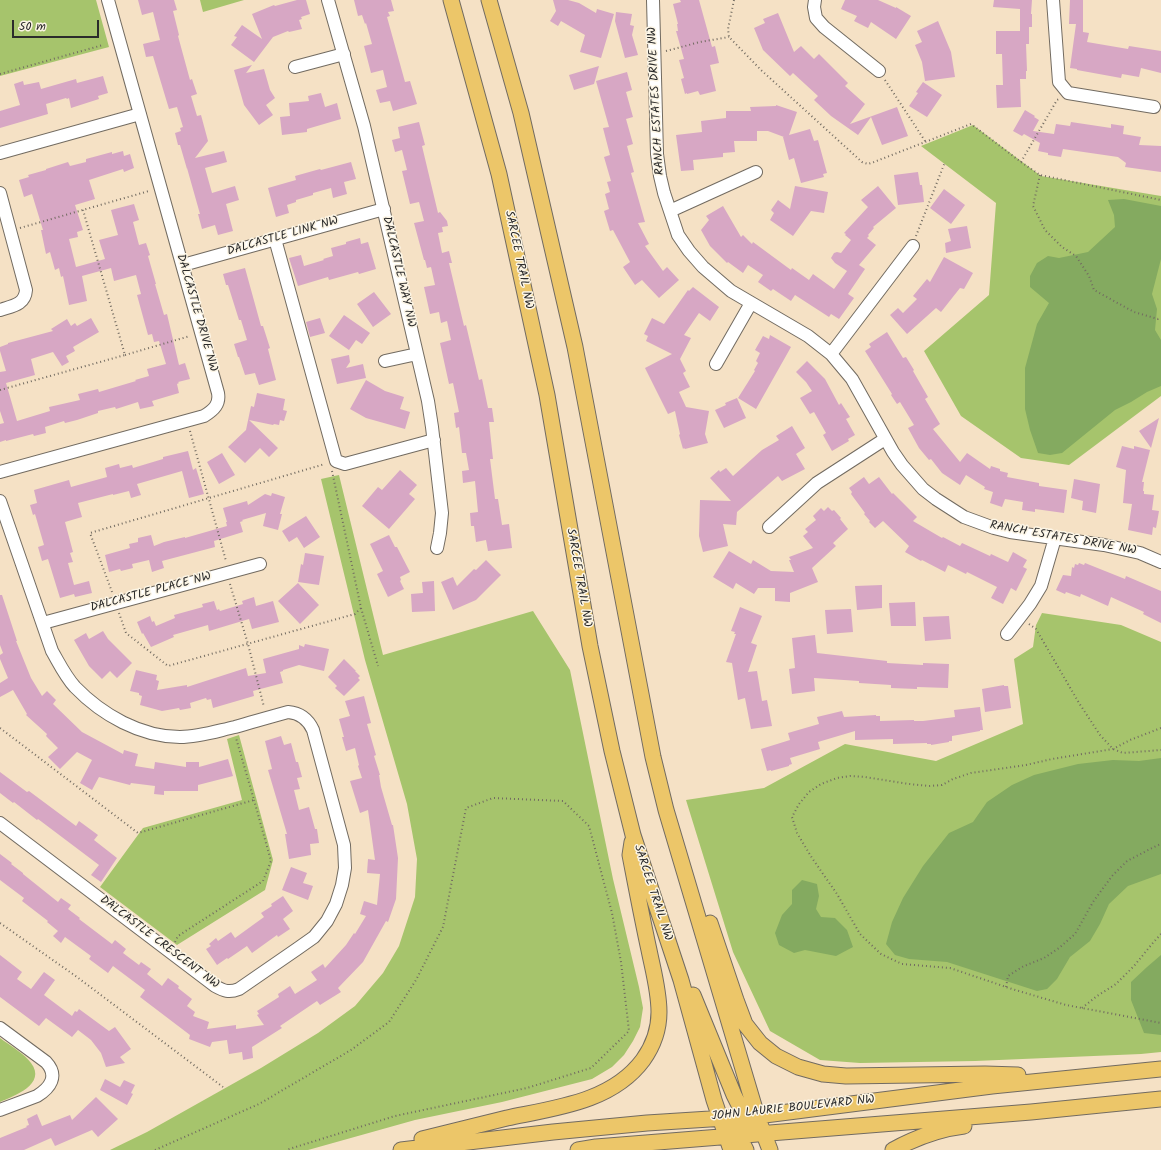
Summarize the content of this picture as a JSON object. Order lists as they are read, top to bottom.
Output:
{
  "streets": {
    "main road": ["SARCEE TRAIL NW", "JOHN LAURIE BOULEVARD NW"],
    "street": [
      "RANCH ESTATES DRIVE NW",
      "DALCASTLE LINK NW",
      "DALCASTLE WAY NW",
      "DALCASTLE DRIVE NW",
      "DALCASTLE PLACE NW",
      "DALCASTLE CRESCENT NW"
    ]
  },
  "crossings": [
    ["DALCASTLE LINK NW", "DALCASTLE WAY NW"],
    ["DALCASTLE LINK NW", "DALCASTLE DRIVE NW"],
    ["SARCEE TRAIL NW", "JOHN LAURIE BOULEVARD NW"],
    ["DALCASTLE PLACE NW", "DALCASTLE CRESCENT NW"]
  ],
  "scale_bar": "50 m"
}
